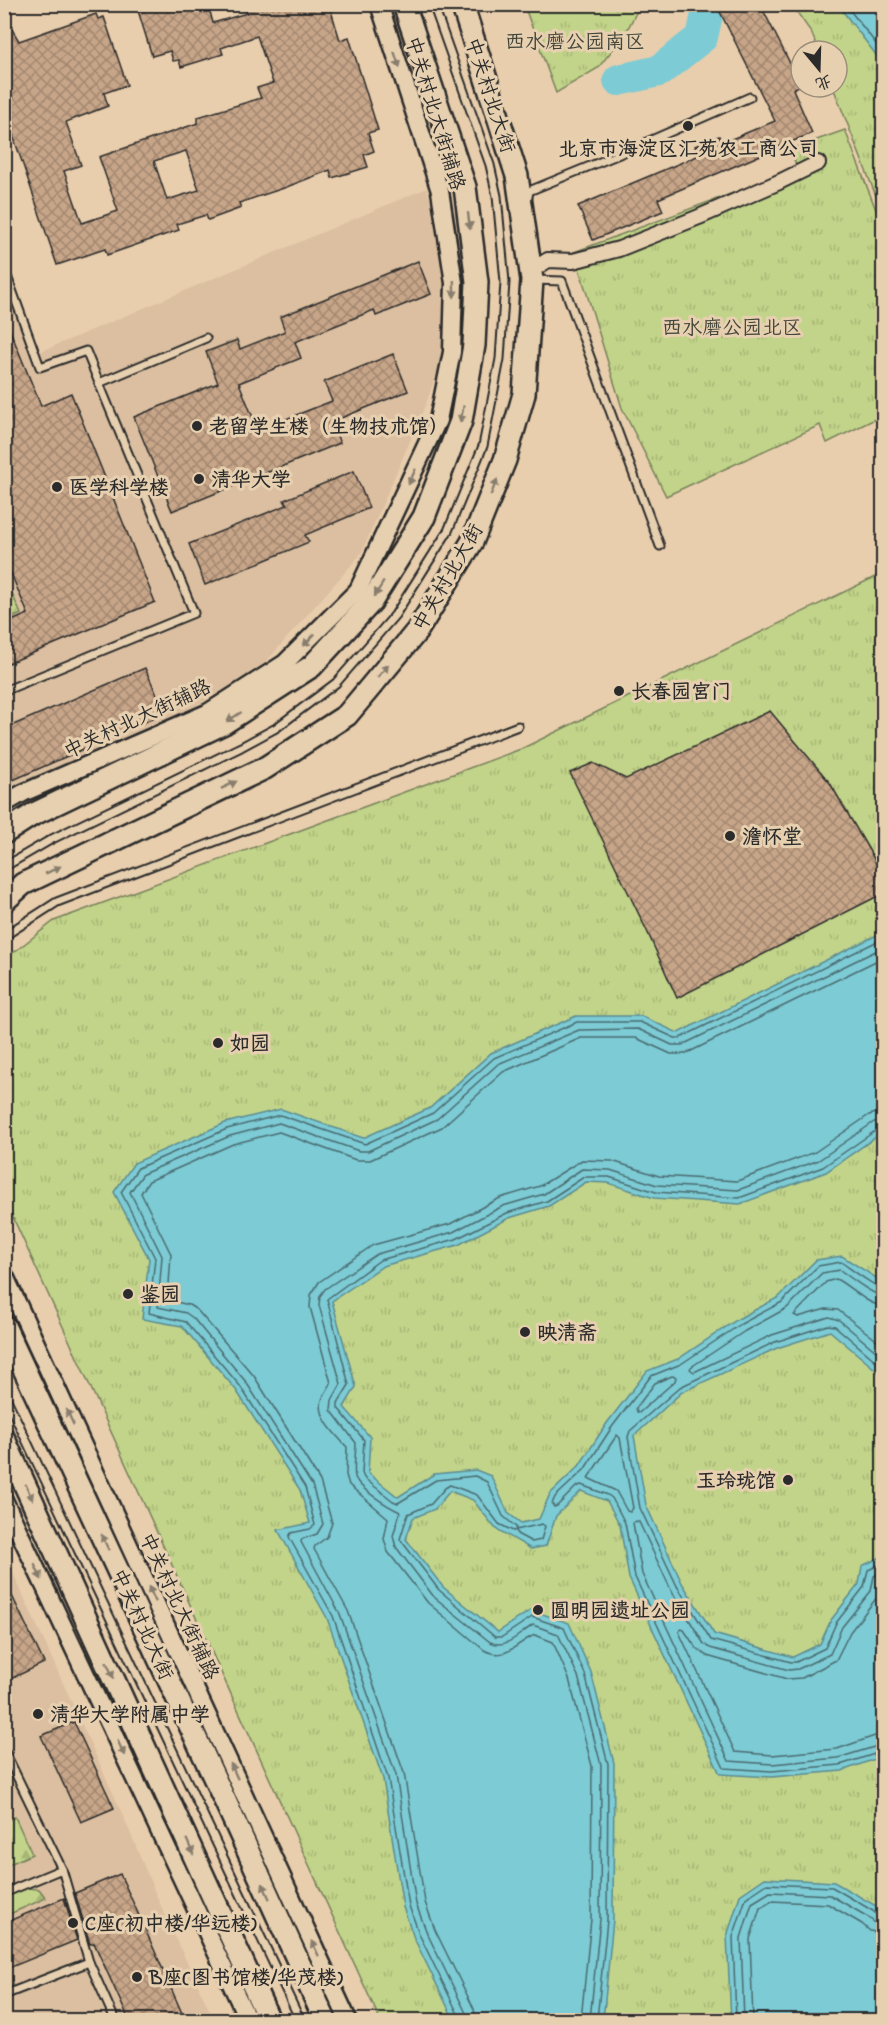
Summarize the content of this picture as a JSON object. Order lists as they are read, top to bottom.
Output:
{
  "streets": {
    "main road": ["中关村北大街"],
    "street": ["中关村北大街辅路"]
  },
  "one_way": ["中关村北大街"],
  "parks": ["西水磨公园南区", "西水磨公园北区"],
  "places": [
    "北京市海淀区汇苑农工商公司",
    "老留学生楼（生物技术馆）",
    "清华大学",
    "医学科学楼",
    "长春园宫门",
    "澹怀堂",
    "如园",
    "鉴园",
    "映清斋",
    "玉玲珑馆",
    "圆明园遗址公园",
    "清华大学附属中学",
    "C座(初中楼/华远楼)",
    "B座(图书馆楼/华茂楼)"
  ],
  "north": "bottom"
}
